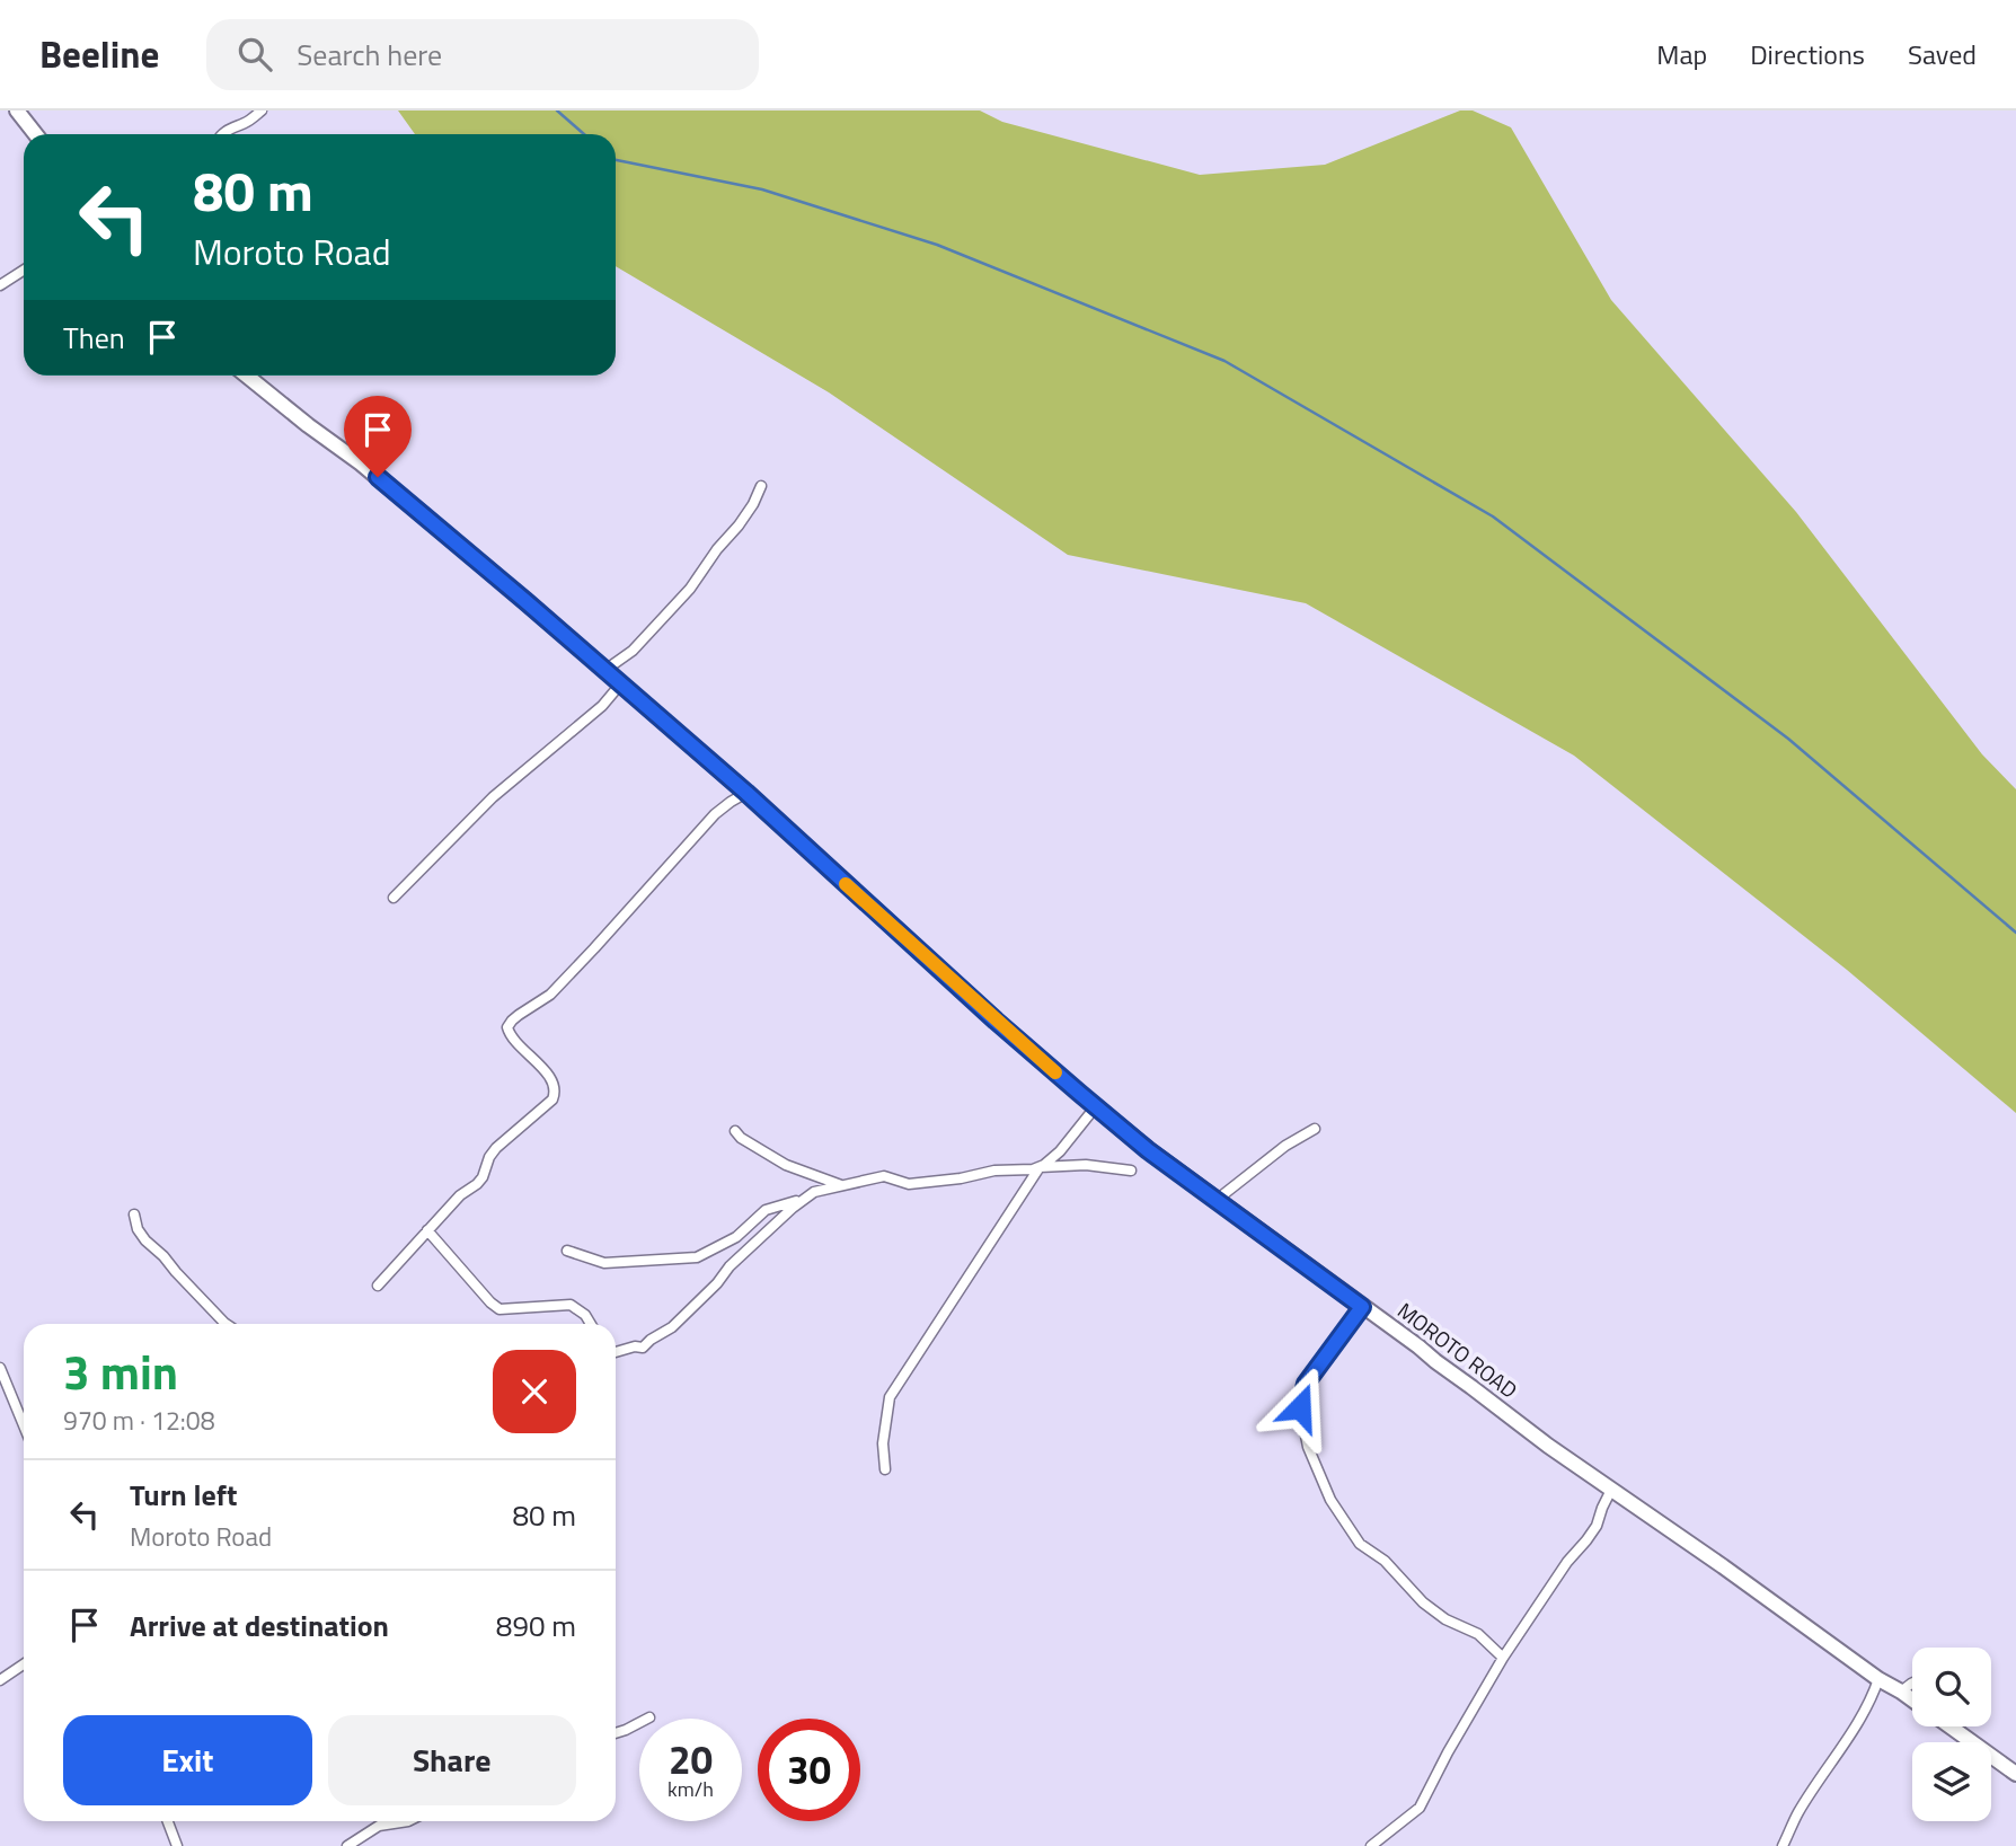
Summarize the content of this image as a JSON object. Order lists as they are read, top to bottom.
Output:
{
  "streets": {
    "main road": ["MOROTO ROAD"]
  },
  "page": {
    "header": "Beeline",
    "search": "Search here",
    "nav": ["Map", "Directions", "Saved"],
    "turn": ["80 m", "Moroto Road"],
    "then": "Then",
    "heading": ["3 min", "970 m · 12:08"],
    "list": [
      {
        "name": "Turn left",
        "note": "Moroto Road",
        "value": "80 m"
      },
      {
        "name": "Arrive at destination",
        "value": "890 m"
      }
    ],
    "buttons": ["Exit", "Share"],
    "speed": "20 km/h",
    "limit": "30"
  }
}
